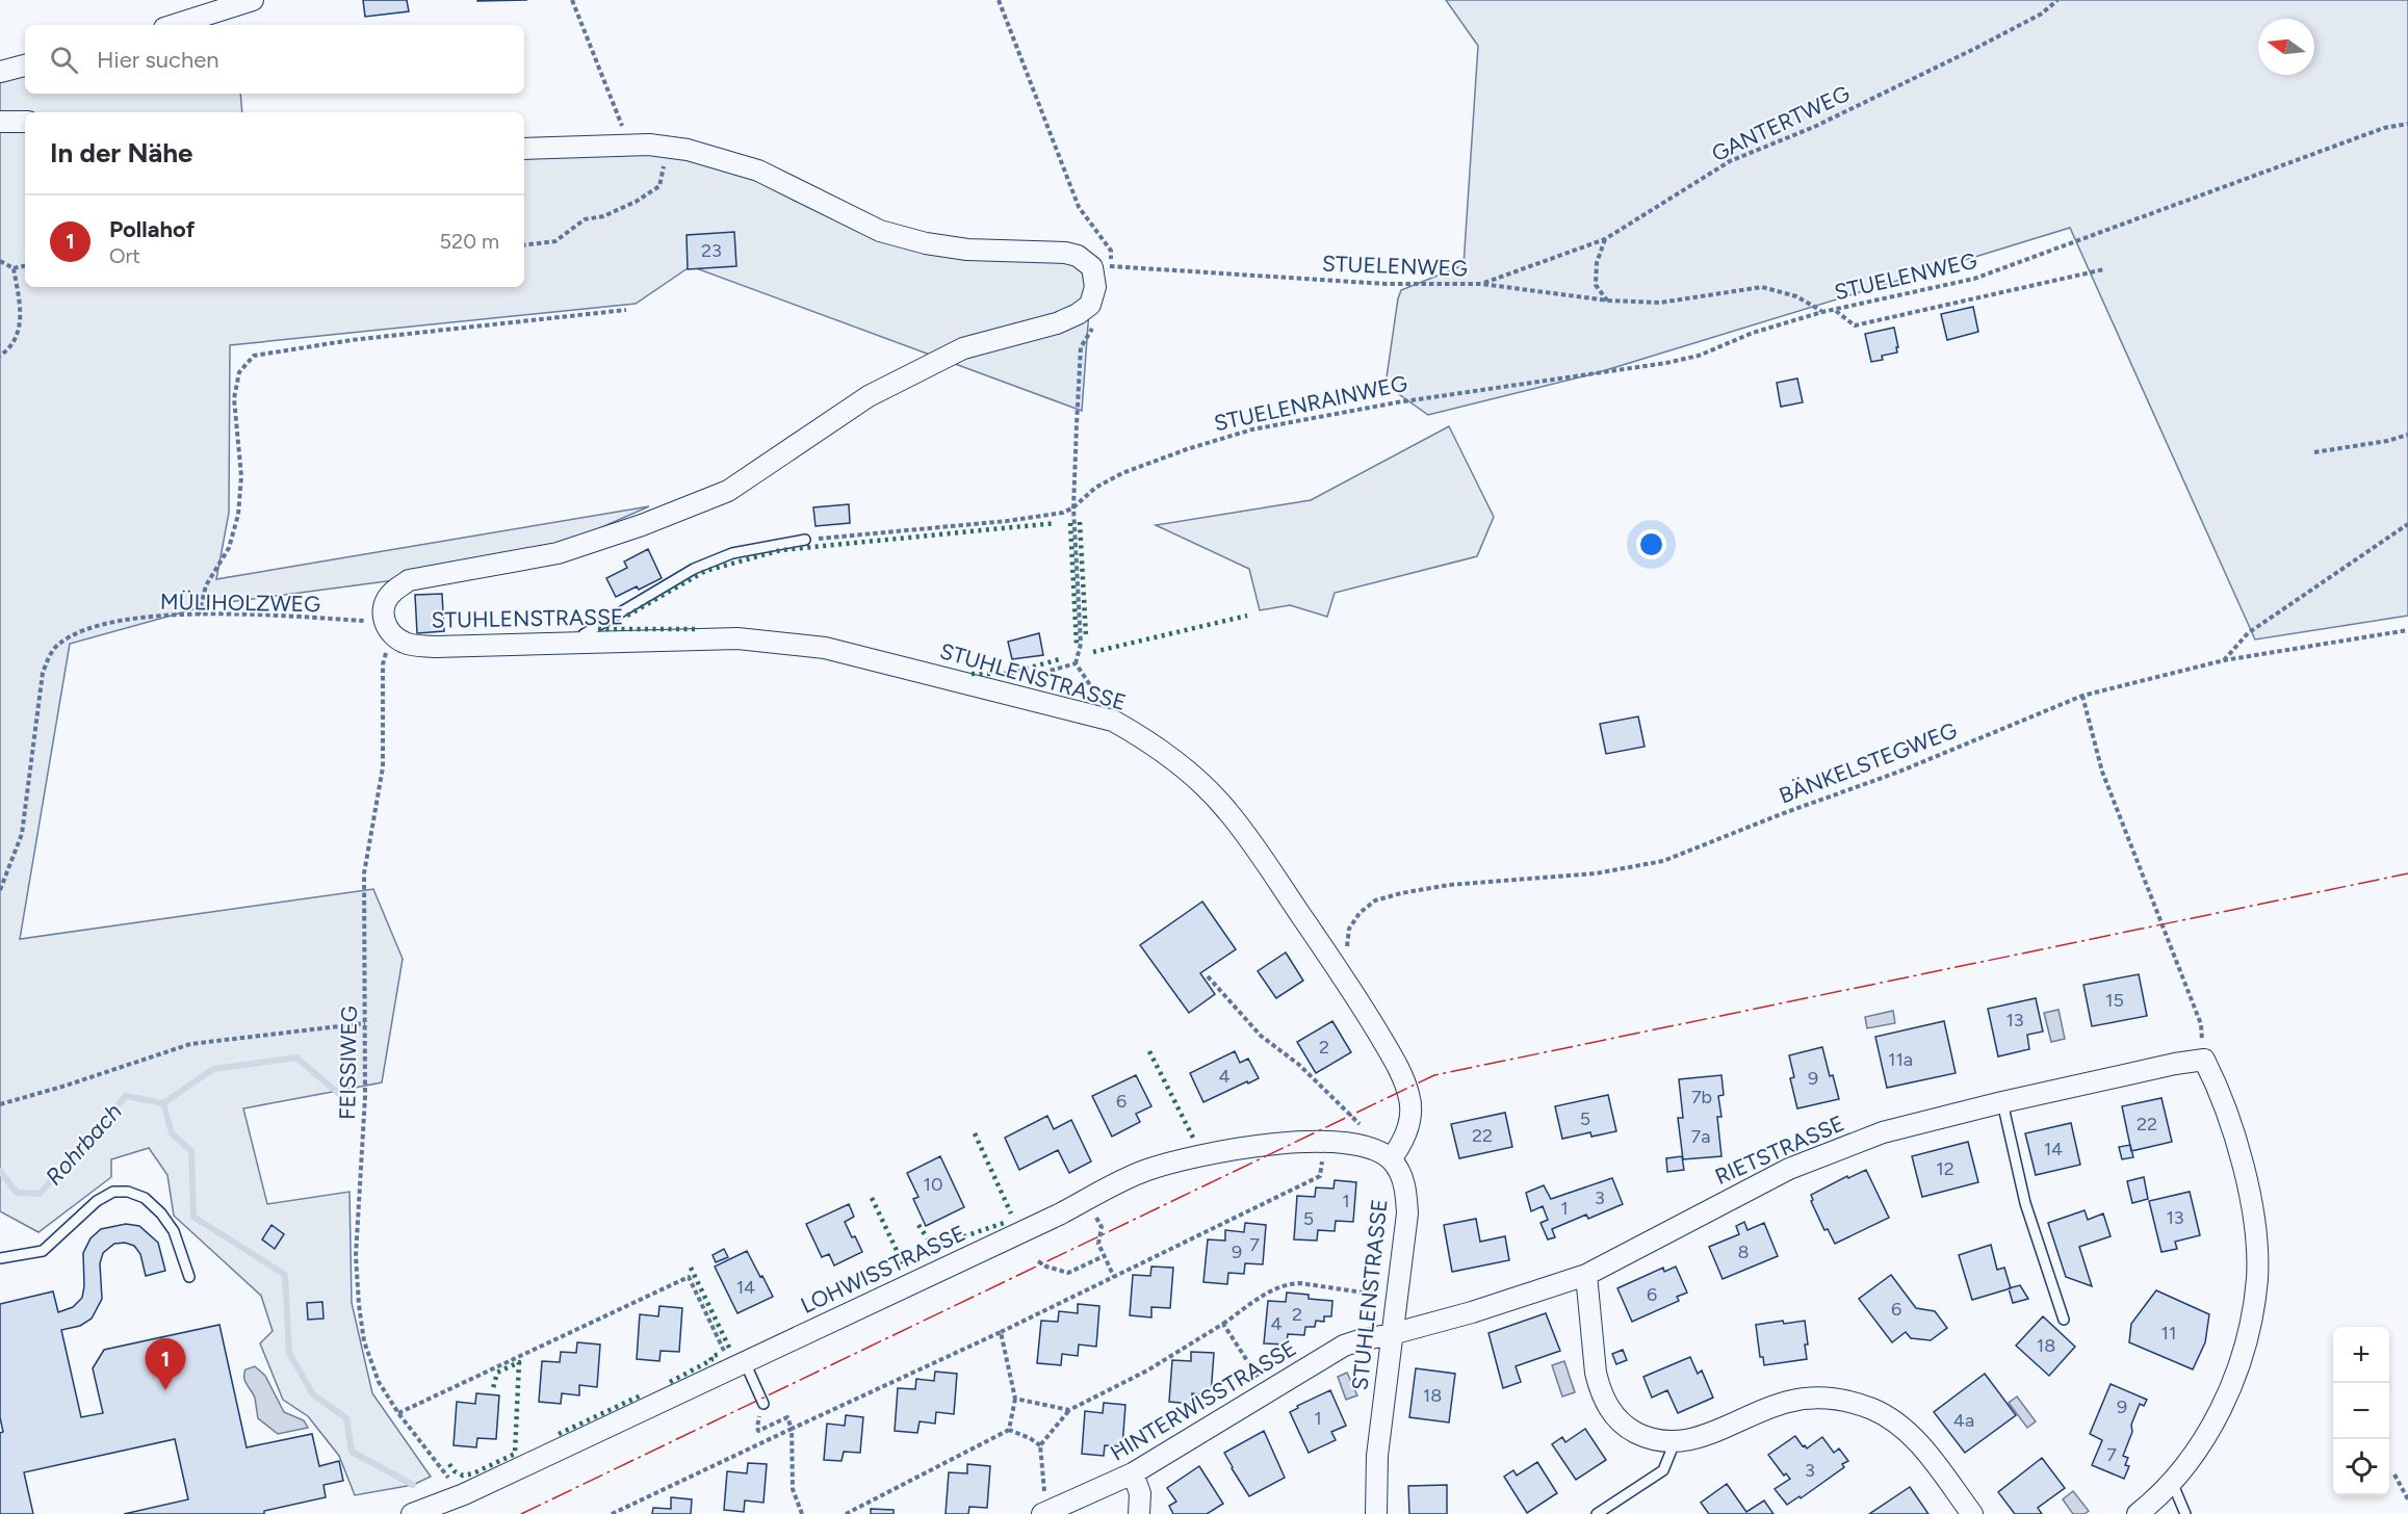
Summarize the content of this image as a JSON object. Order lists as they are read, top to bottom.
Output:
{
  "streets": {
    "street": [
      "STUHLENSTRASSE",
      "RIETSTRASSE",
      "LOHWISSTRASSE",
      "HINTERWISSTRASSE"
    ],
    "path": [
      "GANTERTWEG",
      "STUELENWEG",
      "STUELENRAINWEG",
      "MÜLIHOLZWEG",
      "BÄNKELSTEGWEG",
      "FEISSIWEG"
    ]
  },
  "crossings": [
    ["GANTERTWEG", "STUELENWEG"],
    ["STUELENWEG", "STUELENRAINWEG"],
    ["STUELENWEG", "STUHLENSTRASSE"],
    ["MÜLIHOLZWEG", "STUHLENSTRASSE"],
    ["MÜLIHOLZWEG", "FEISSIWEG"],
    ["STUHLENSTRASSE", "BÄNKELSTEGWEG"],
    ["STUHLENSTRASSE", "FEISSIWEG"],
    ["STUHLENSTRASSE", "RIETSTRASSE"],
    ["STUHLENSTRASSE", "LOHWISSTRASSE"],
    ["STUHLENSTRASSE", "HINTERWISSTRASSE"],
    ["RIETSTRASSE", "HINTERWISSTRASSE"]
  ],
  "water": ["Rohrbach"],
  "house_numbers": [
    "23",
    "15",
    "13",
    "2",
    "11a",
    "4",
    "9",
    "7b",
    "6",
    "5",
    "22",
    "22",
    "7a",
    "14",
    "12",
    "10",
    "3",
    "1",
    "1",
    "13",
    "5",
    "7",
    "9",
    "8",
    "14",
    "6",
    "6",
    "2",
    "4",
    "11",
    "18",
    "18",
    "9",
    "1",
    "4a",
    "7",
    "3"
  ],
  "north": "left",
  "page": {
    "search": "Hier suchen",
    "heading": "In der Nähe",
    "list": [
      {
        "mark": "1",
        "name": "Pollahof",
        "note": "Ort",
        "value": "520 m"
      }
    ],
    "map_buttons": ["+", "−"],
    "pins": "1"
  }
}
